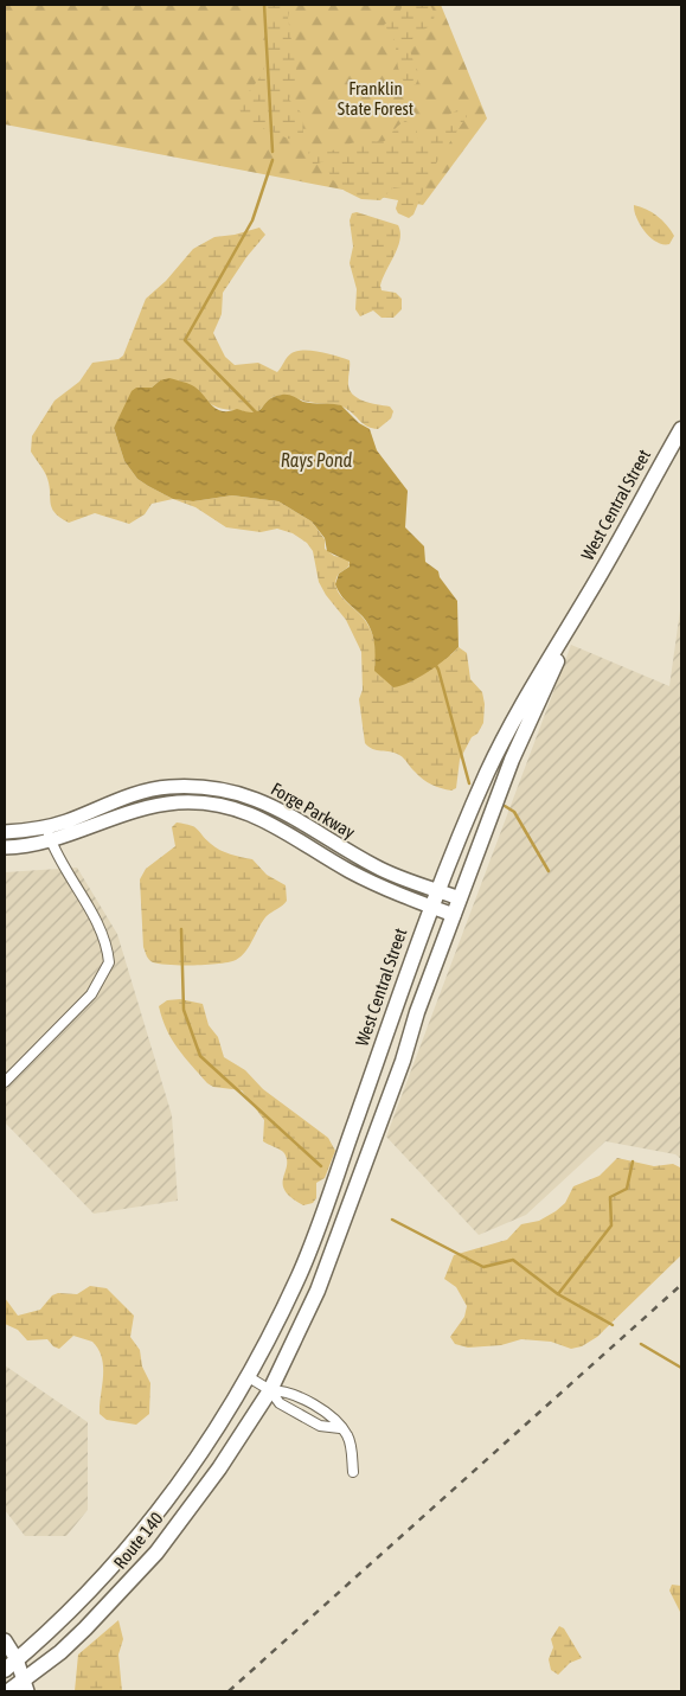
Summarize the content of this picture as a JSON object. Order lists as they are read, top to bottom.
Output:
{
  "streets": {
    "main road": ["West Central Street", "Route 140"],
    "street": ["Forge Parkway"]
  },
  "crossings": [
    ["West Central Street", "Forge Parkway"],
    ["West Central Street", "Route 140"]
  ],
  "water": ["Rays Pond"],
  "parks": ["Franklin State Forest"]
}
